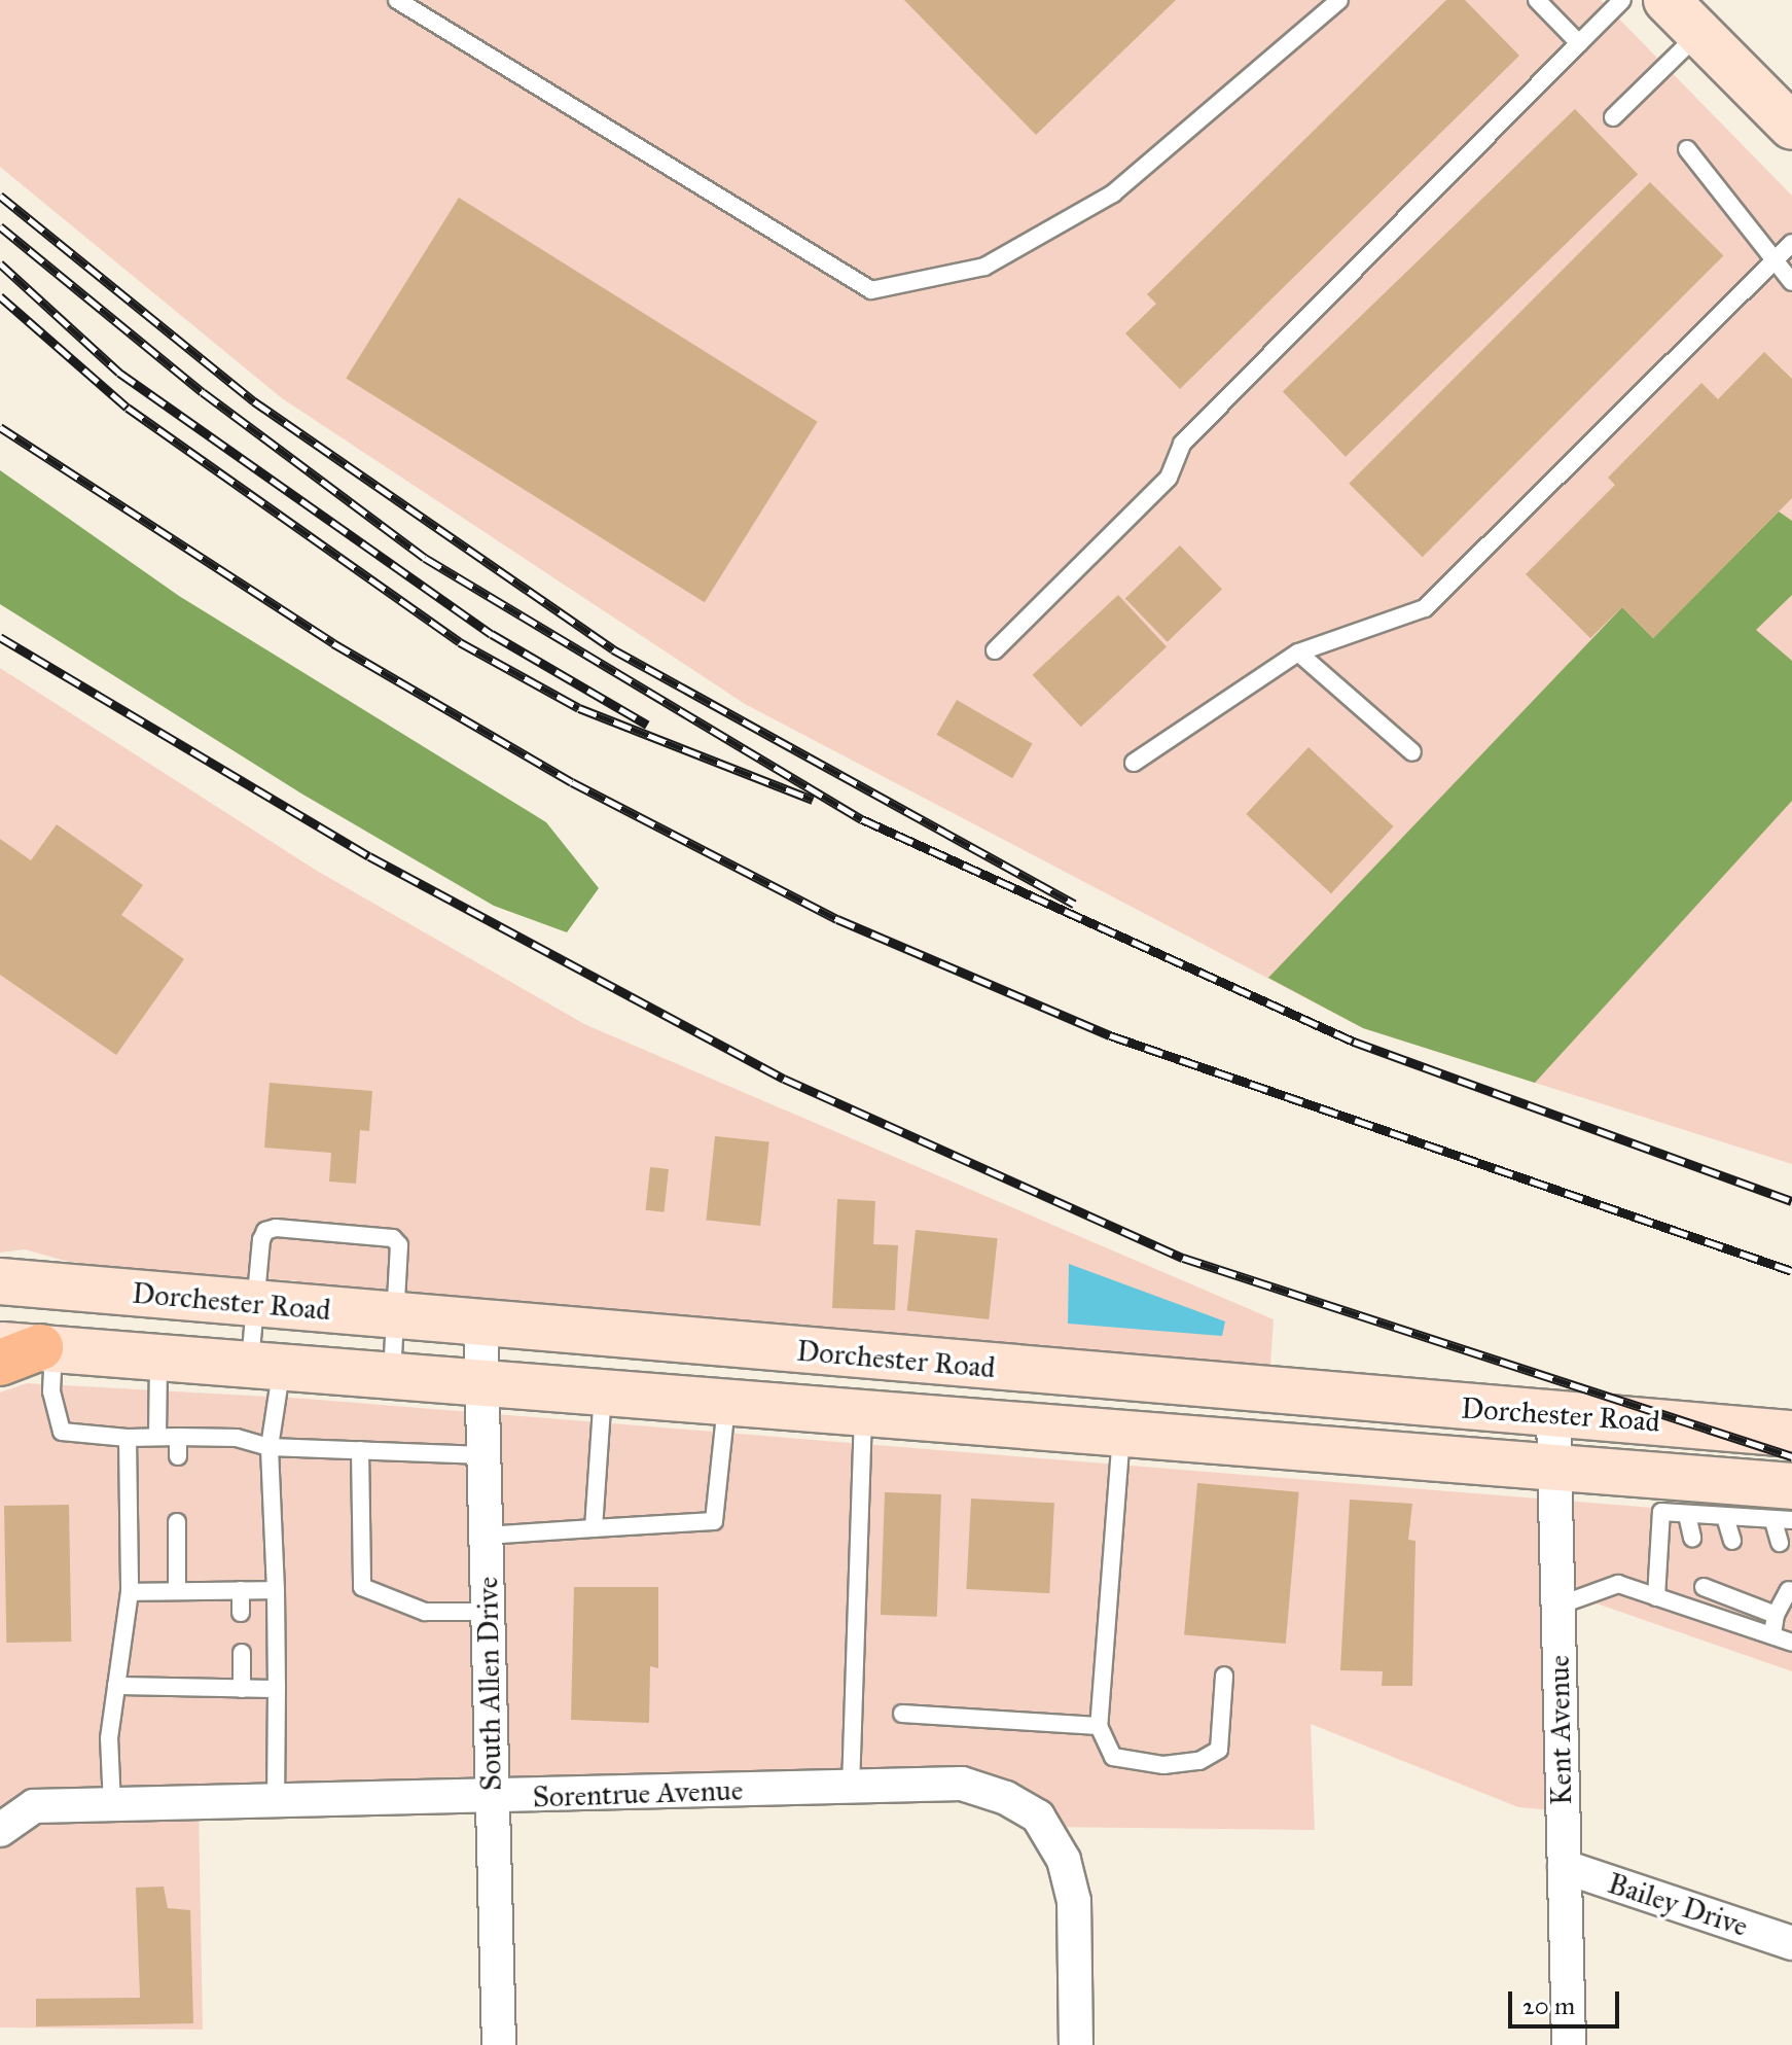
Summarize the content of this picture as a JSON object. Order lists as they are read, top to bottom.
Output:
{
  "streets": {
    "main road": ["Dorchester Road"],
    "street": [
      "South Allen Drive",
      "Kent Avenue",
      "Sorentrue Avenue",
      "Bailey Drive"
    ]
  },
  "crossings": [
    ["Dorchester Road", "South Allen Drive"],
    ["Dorchester Road", "Kent Avenue"],
    ["South Allen Drive", "Sorentrue Avenue"],
    ["Kent Avenue", "Bailey Drive"]
  ],
  "scale_bar": "20 m"
}
